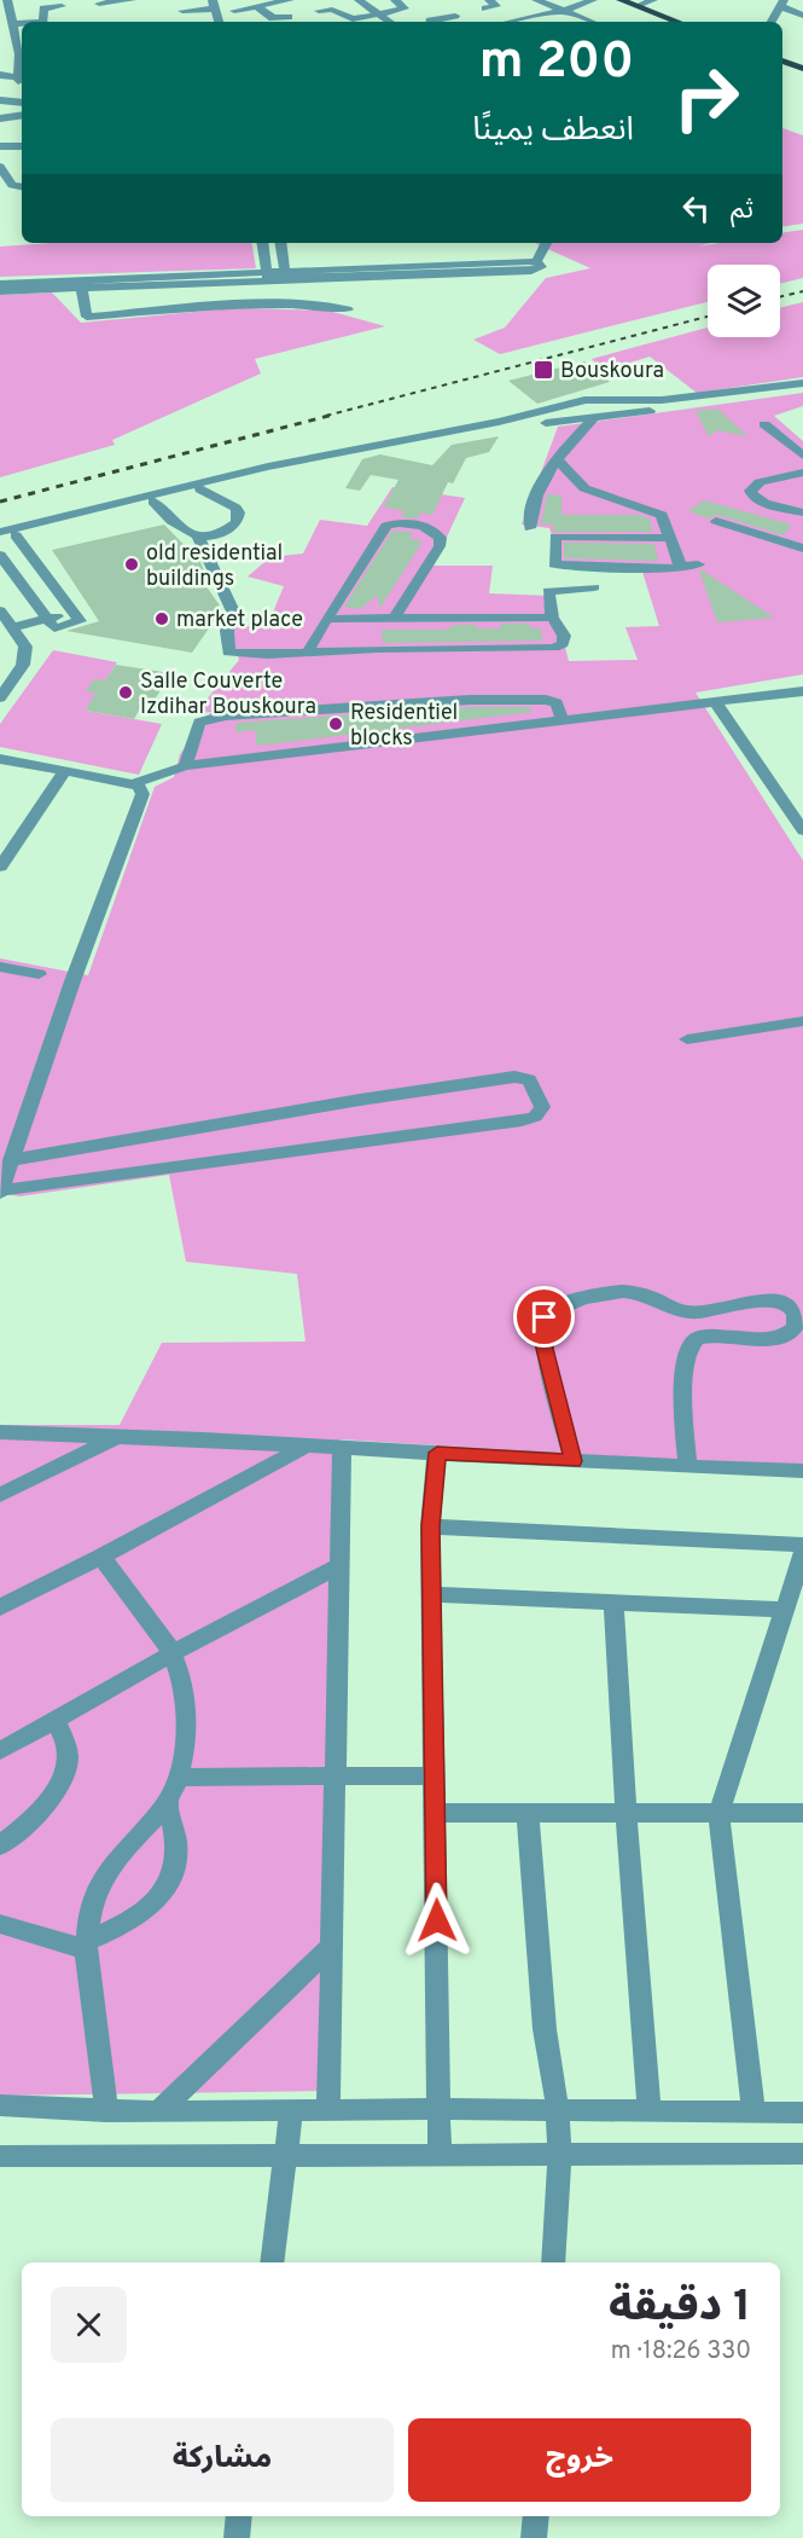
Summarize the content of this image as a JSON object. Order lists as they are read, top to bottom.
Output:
{
  "places": {
    "transit": ["Bouskoura"],
    "other": [
      "old residential buildings",
      "market place",
      "Salle Couverte Izdihar Bouskoura",
      "Residentiel blocks"
    ]
  },
  "page": {
    "turn": ["200 m", "انعطف يمينًا"],
    "then": "ثم",
    "heading": ["1 دقيقة", "330 m · 18:26"],
    "buttons": ["خروج", "مشاركة"]
  }
}
